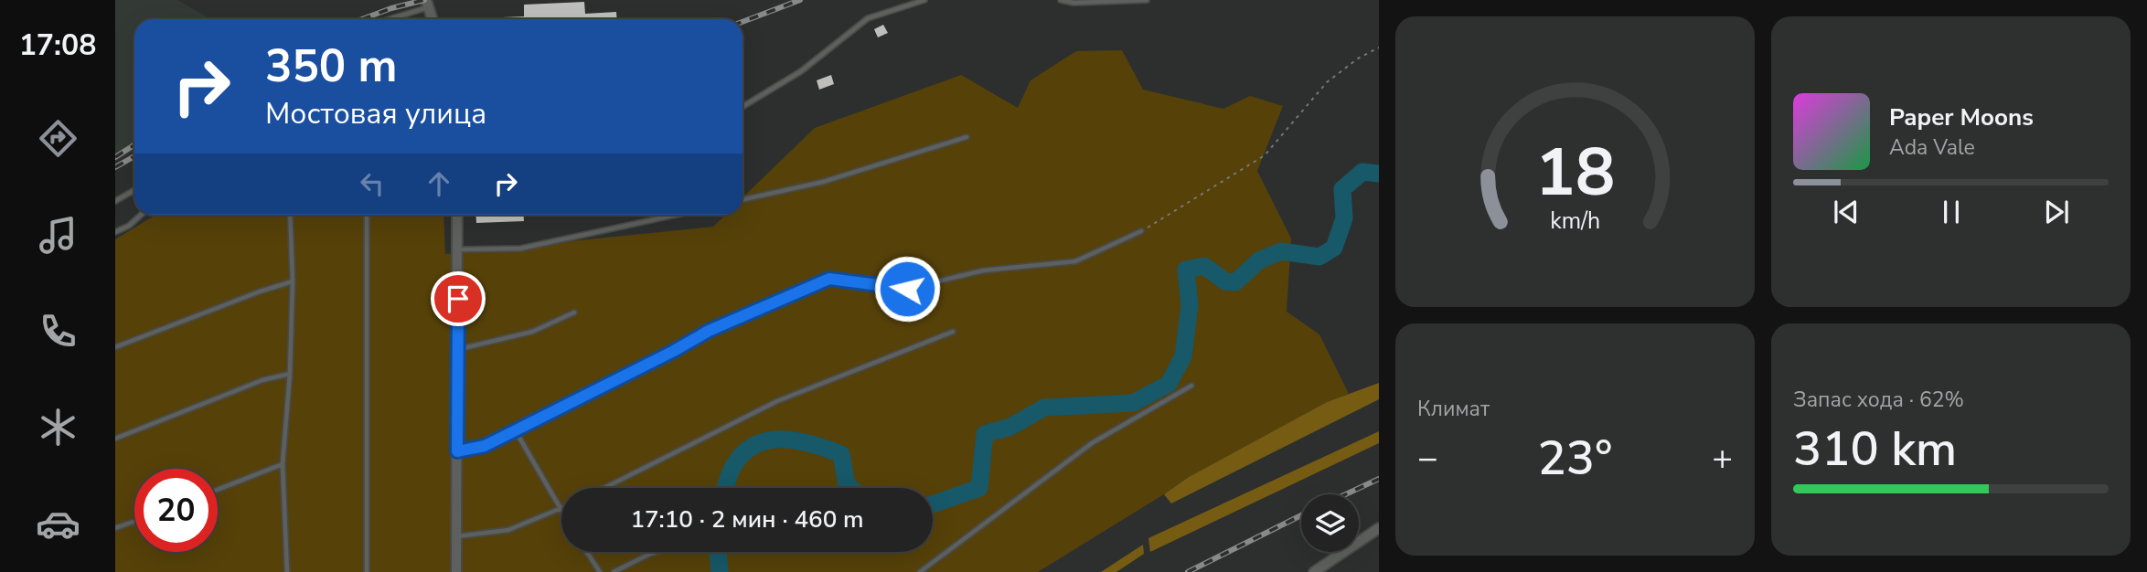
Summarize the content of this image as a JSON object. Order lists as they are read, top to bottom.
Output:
{
  "page": {
    "tabs": "17:08",
    "turn": ["350 m", "Мостовая улица"],
    "song": ["Paper Moons", "Ada Vale"],
    "tile": [
      "Климат",
      ["Запас хода · 62%", "310 km"]
    ],
    "heat": ["−", "23°", "+"],
    "limit": "20",
    "trip": "17:10 · 2 мин · 460 m",
    "gauge": ["18", "km/h"]
  }
}
